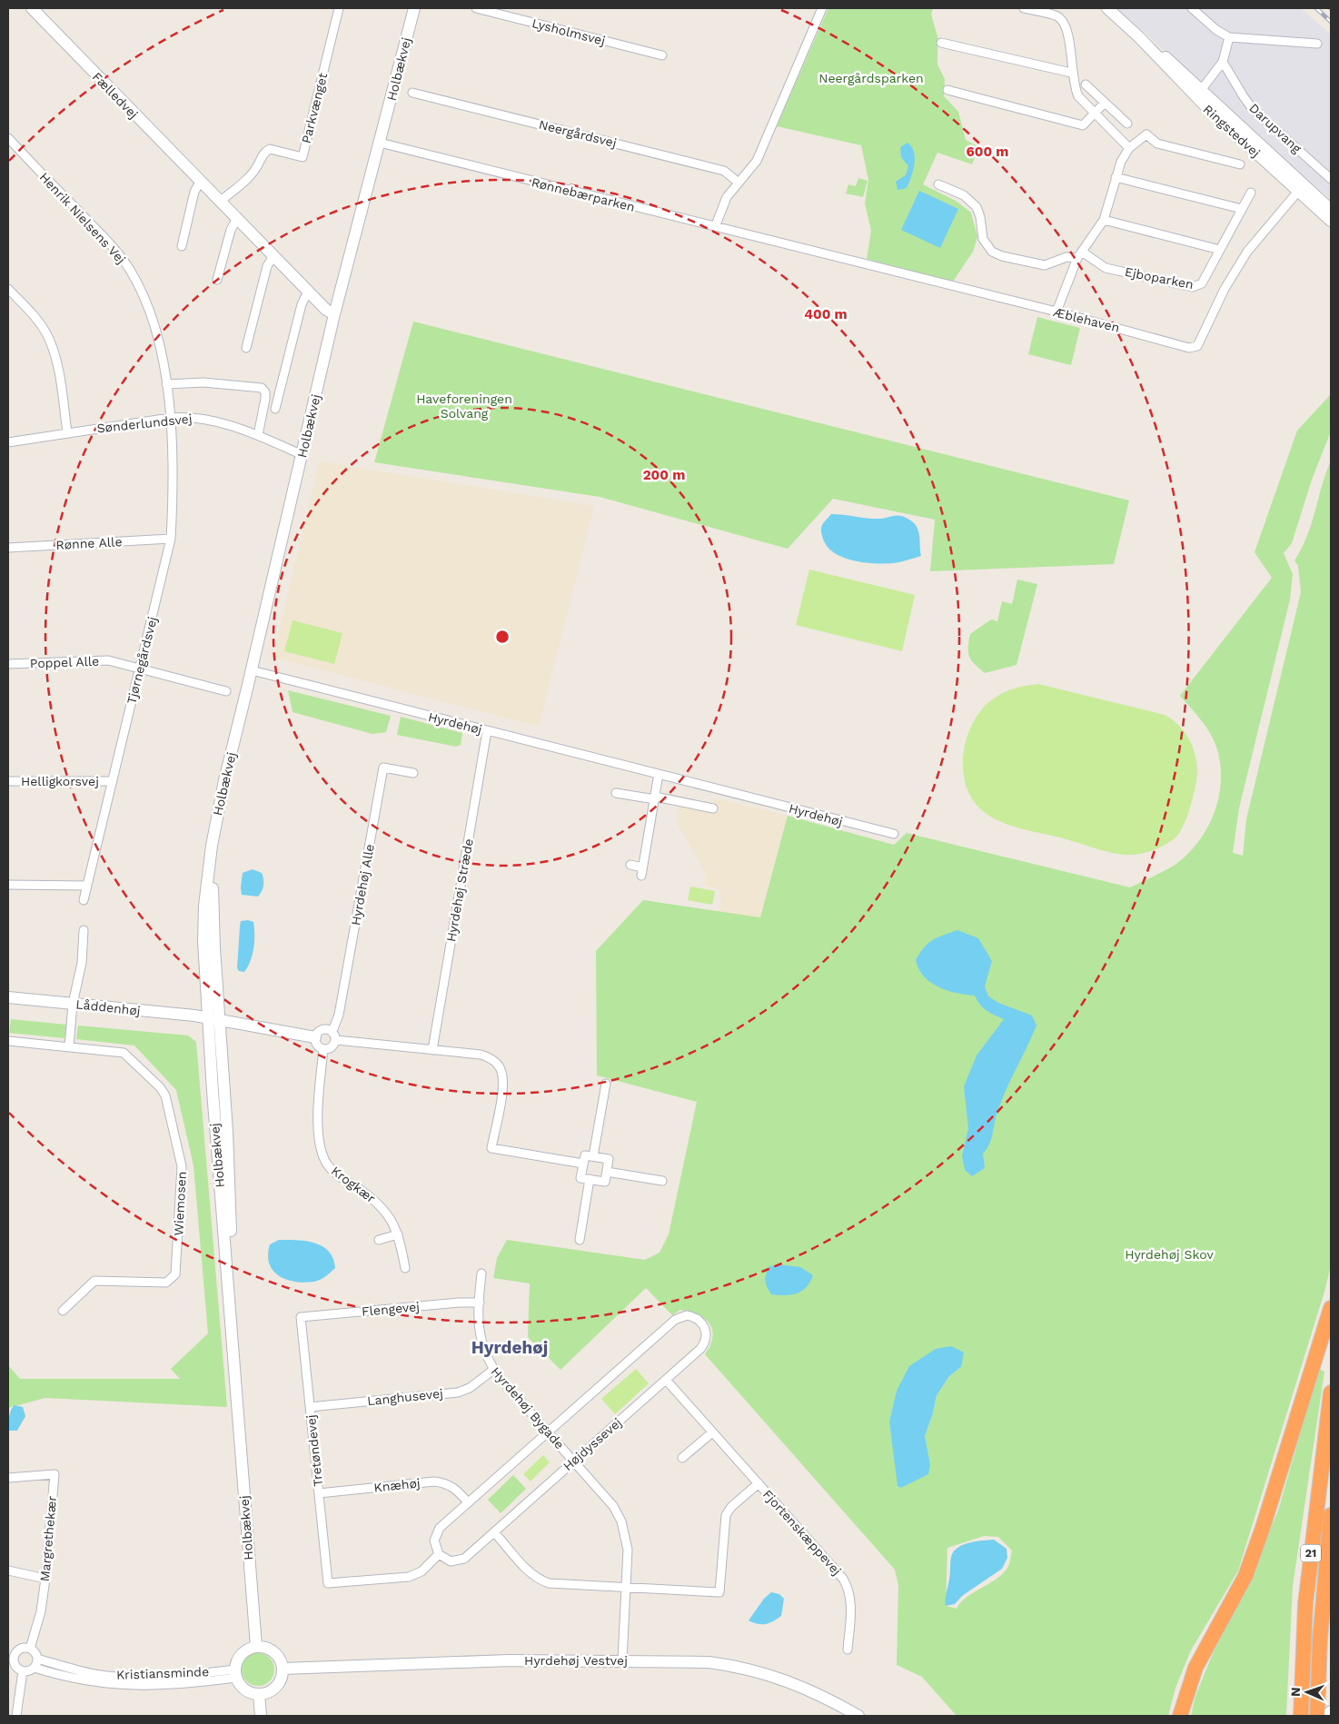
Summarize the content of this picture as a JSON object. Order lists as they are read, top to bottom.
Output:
{
  "streets": {
    "highway": ["21"],
    "street": [
      "Lysholmsvej",
      "Holbækvej",
      "Fælledvej",
      "Parkvænget",
      "Darupvang",
      "Ringstedvej",
      "Neergårdsvej",
      "Rønnebærparken",
      "Henrik Nielsens Vej",
      "Ejboparken",
      "Æblehaven",
      "Sønderlundsvej",
      "Rønne Alle",
      "Tjørnegårdsvej",
      "Poppel Alle",
      "Hyrdehøj",
      "Helligkorsvej",
      "Hyrdehøj Alle",
      "Hyrdehøj Stræde",
      "Låddenhøj",
      "Krogkær",
      "Wiemosen",
      "Flengevej",
      "Langhusevej",
      "Hyrdehøj Bygade",
      "Højdyssevej",
      "Tretøndevej",
      "Knæhøj",
      "Fjortenskæppevej",
      "Margrethekær",
      "Hyrdehøj Vestvej",
      "Kristiansminde"
    ]
  },
  "crossings": [
    ["Holbækvej", "Fælledvej"],
    ["Holbækvej", "Rønnebærparken"],
    ["Holbækvej", "Sønderlundsvej"],
    ["Holbækvej", "Hyrdehøj"],
    ["Holbækvej", "Låddenhøj"],
    ["Holbækvej", "Hyrdehøj Vestvej"],
    ["Holbækvej", "Kristiansminde"],
    ["Fælledvej", "Parkvænget"],
    ["Ringstedvej", "Æblehaven"],
    ["Rønnebærparken", "Æblehaven"],
    ["Henrik Nielsens Vej", "Sønderlundsvej"],
    ["Henrik Nielsens Vej", "Tjørnegårdsvej"],
    ["Sønderlundsvej", "Tjørnegårdsvej"],
    ["Rønne Alle", "Tjørnegårdsvej"],
    ["Tjørnegårdsvej", "Poppel Alle"],
    ["Tjørnegårdsvej", "Helligkorsvej"],
    ["Hyrdehøj", "Hyrdehøj Stræde"],
    ["Hyrdehøj Alle", "Krogkær"],
    ["Flengevej", "Hyrdehøj Bygade"],
    ["Flengevej", "Tretøndevej"],
    ["Langhusevej", "Hyrdehøj Bygade"],
    ["Langhusevej", "Tretøndevej"],
    ["Hyrdehøj Bygade", "Højdyssevej"],
    ["Hyrdehøj Bygade", "Hyrdehøj Vestvej"],
    ["Højdyssevej", "Tretøndevej"],
    ["Højdyssevej", "Knæhøj"],
    ["Højdyssevej", "Fjortenskæppevej"],
    ["Tretøndevej", "Knæhøj"],
    ["Margrethekær", "Kristiansminde"],
    ["Hyrdehøj Vestvej", "Kristiansminde"]
  ],
  "districts": ["Hyrdehøj"],
  "parks": ["Neergårdsparken", "Haveforeningen Solvang", "Hyrdehøj Skov"],
  "north": "left",
  "rings": ["600 m", "400 m", "200 m"]
}
